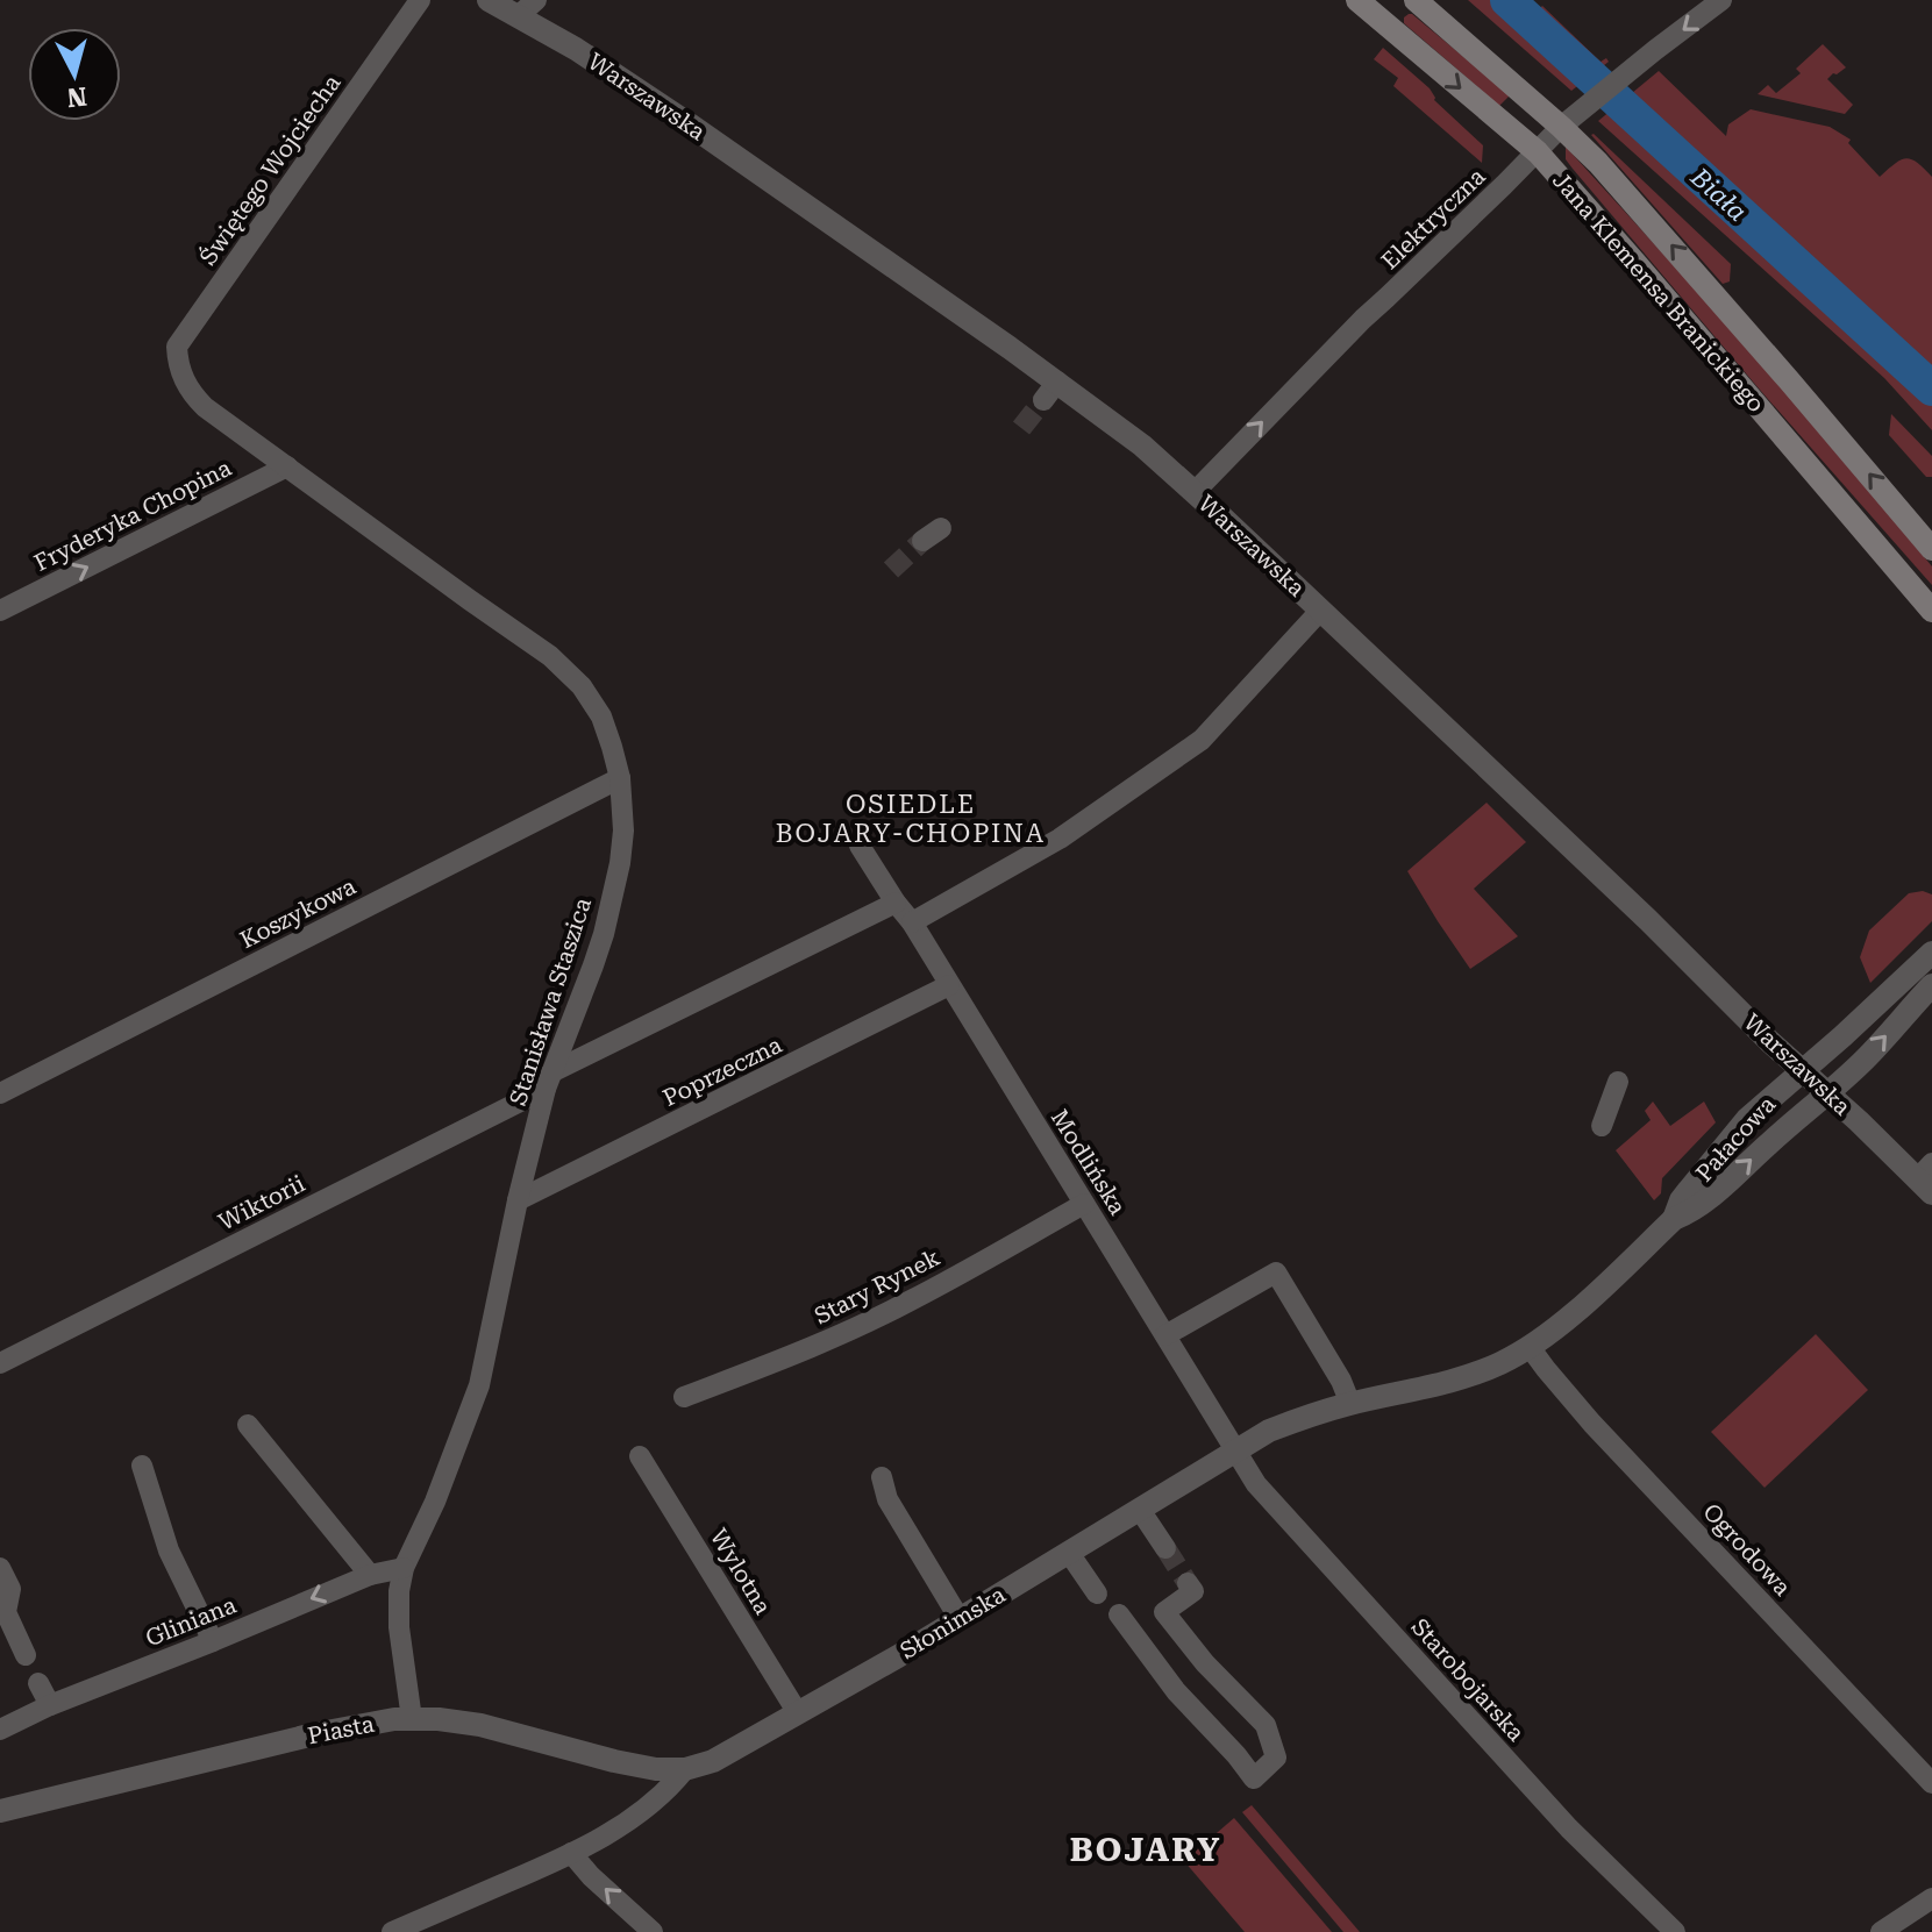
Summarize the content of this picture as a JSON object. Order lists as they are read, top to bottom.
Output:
{
  "streets": {
    "main road": ["Jana Klemensa Branickiego"],
    "street": [
      "Warszawska",
      "Świętego Wojciecha",
      "Elektryczna",
      "Fryderyka Chopina",
      "Koszykowa",
      "Stanisława Staszica",
      "Poprzeczna",
      "Pałacowa",
      "Modlińska",
      "Wiktorii",
      "Stary Rynek",
      "Ogrodowa",
      "Wylotna",
      "Gliniana",
      "Słonimska",
      "Starobojarska",
      "Piasta"
    ]
  },
  "crossings": [
    ["Warszawska", "Elektryczna"],
    ["Warszawska", "Pałacowa"],
    ["Świętego Wojciecha", "Stanisława Staszica"],
    ["Elektryczna", "Jana Klemensa Branickiego"],
    ["Fryderyka Chopina", "Stanisława Staszica"],
    ["Koszykowa", "Stanisława Staszica"],
    ["Stanisława Staszica", "Poprzeczna"],
    ["Stanisława Staszica", "Wiktorii"],
    ["Stanisława Staszica", "Gliniana"],
    ["Stanisława Staszica", "Piasta"],
    ["Poprzeczna", "Modlińska"],
    ["Pałacowa", "Ogrodowa"],
    ["Pałacowa", "Słonimska"],
    ["Modlińska", "Stary Rynek"],
    ["Modlińska", "Słonimska"],
    ["Modlińska", "Starobojarska"],
    ["Ogrodowa", "Słonimska"],
    ["Wylotna", "Słonimska"],
    ["Słonimska", "Starobojarska"],
    ["Słonimska", "Piasta"]
  ],
  "one_way": ["Fryderyka Chopina", "Gliniana"],
  "districts": ["OSIEDLE BOJARY-CHOPINA", "BOJARY"],
  "water": ["Biała"],
  "north": "bottom"
}
